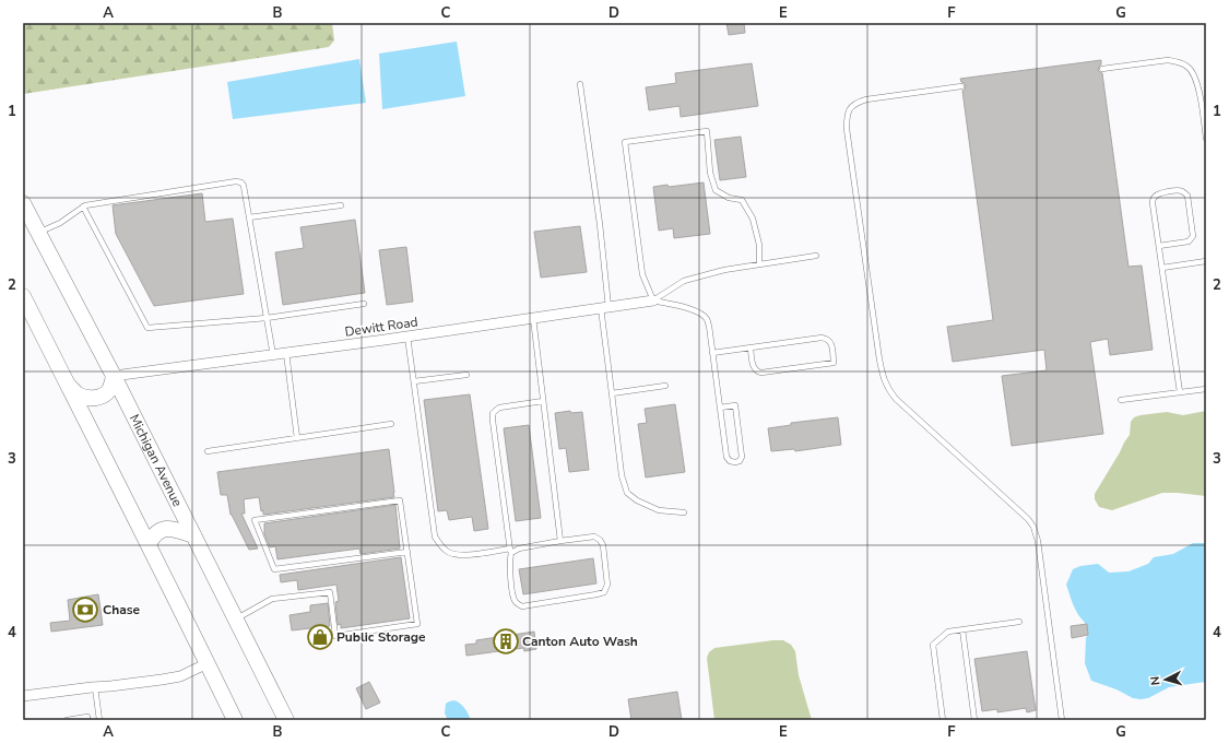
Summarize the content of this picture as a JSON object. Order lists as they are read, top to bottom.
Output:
{
  "streets": {
    "main road": ["Michigan Avenue"],
    "street": ["Dewitt Road"]
  },
  "crossings": [
    ["Dewitt Road", "Michigan Avenue"]
  ],
  "places": {
    "bank": ["Chase"],
    "shop": ["Public Storage"],
    "building": ["Canton Auto Wash"]
  },
  "north": "left",
  "grid": {
    "columns": [
      "A",
      "B",
      "C",
      "D",
      "E",
      "F",
      "G"
    ],
    "rows": [
      "1",
      "2",
      "3",
      "4"
    ]
  }
}
